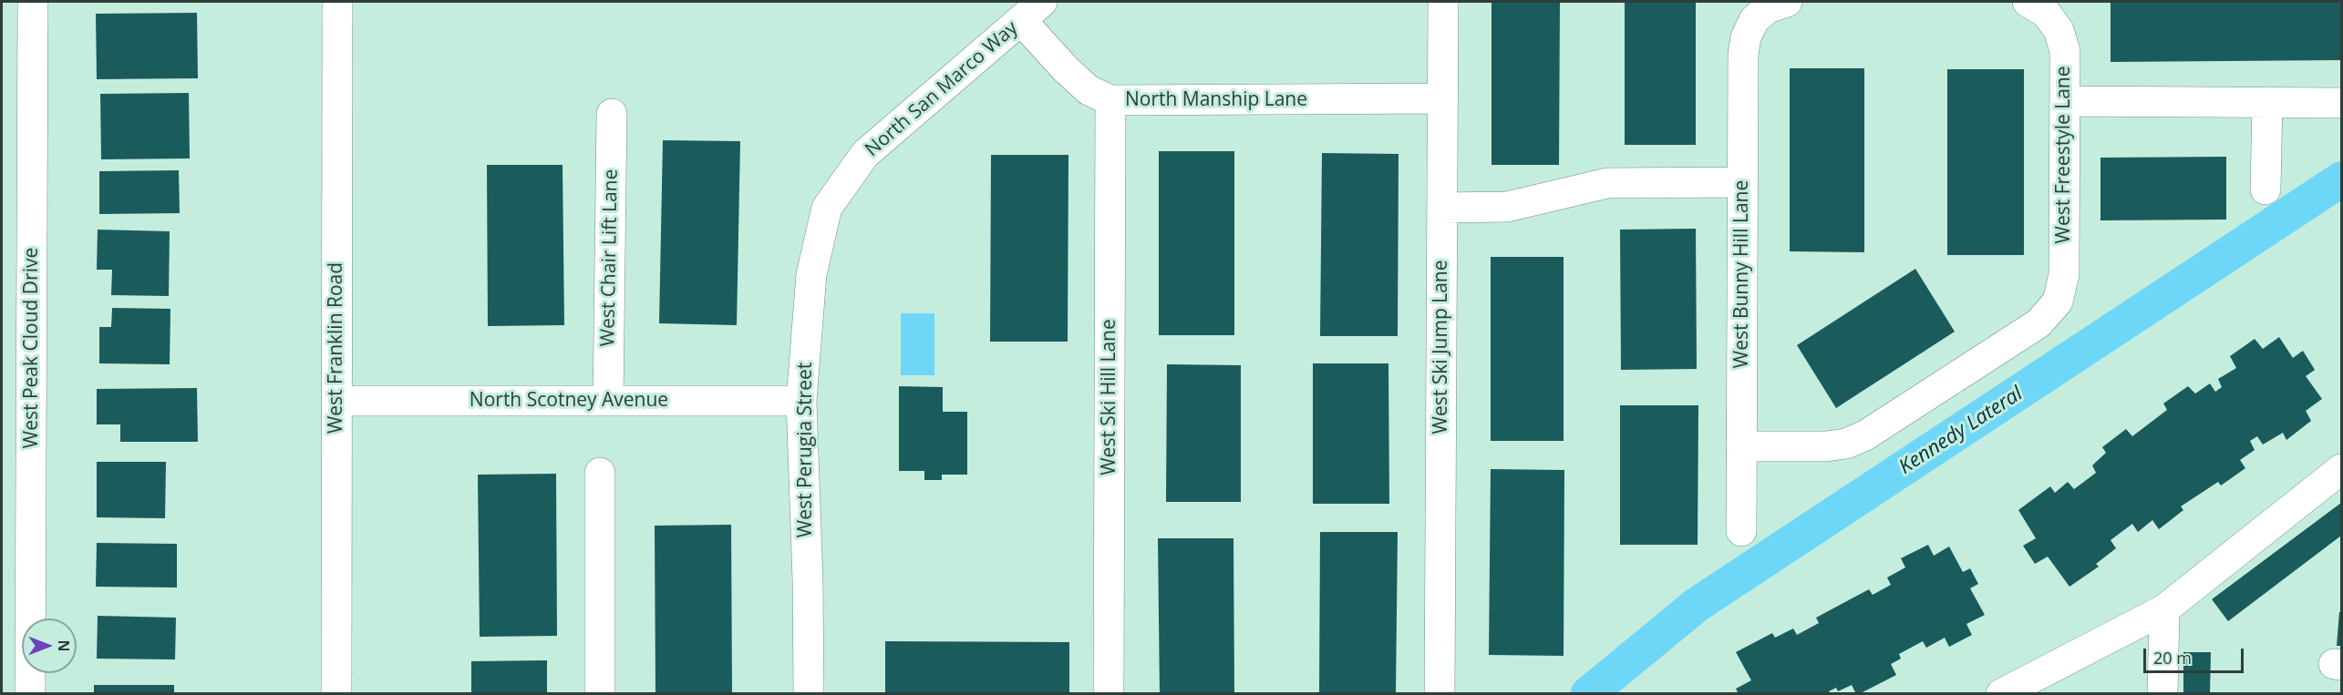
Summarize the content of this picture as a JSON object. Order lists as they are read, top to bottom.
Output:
{
  "streets": {
    "street": [
      "North San Marco Way",
      "North Manship Lane",
      "West Freestyle Lane",
      "West Chair Lift Lane",
      "West Bunny Hill Lane",
      "West Ski Jump Lane",
      "West Peak Cloud Drive",
      "West Franklin Road",
      "West Ski Hill Lane",
      "North Scotney Avenue",
      "West Perugia Street"
    ]
  },
  "crossings": [
    ["North San Marco Way", "North Manship Lane"],
    ["North San Marco Way", "West Perugia Street"],
    ["North Manship Lane", "West Ski Jump Lane"],
    ["North Manship Lane", "West Ski Hill Lane"],
    ["West Freestyle Lane", "West Bunny Hill Lane"],
    ["West Chair Lift Lane", "North Scotney Avenue"],
    ["West Franklin Road", "North Scotney Avenue"],
    ["North Scotney Avenue", "West Perugia Street"]
  ],
  "water": ["Kennedy Lateral"],
  "scale_bar": "20 m",
  "north": "right"
}
